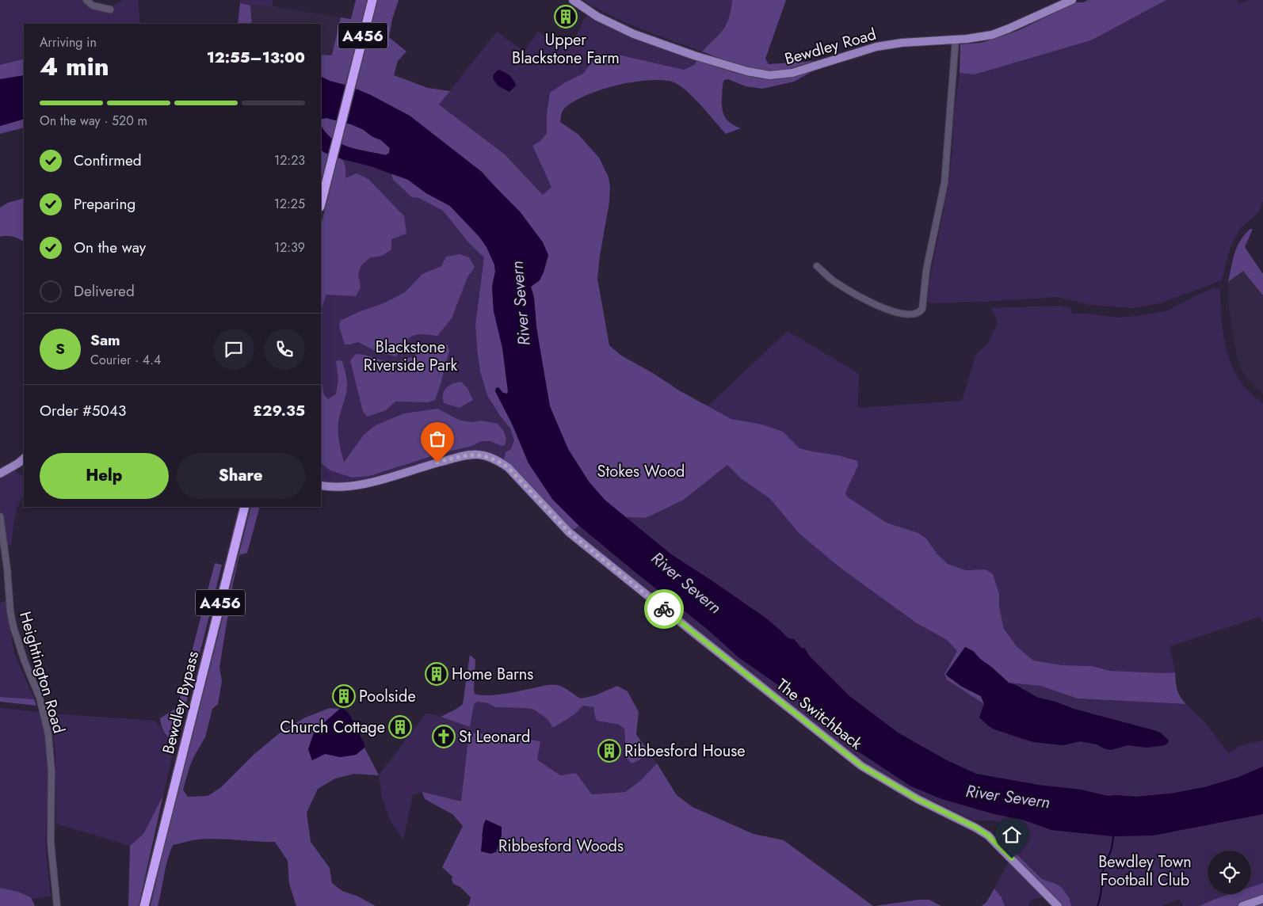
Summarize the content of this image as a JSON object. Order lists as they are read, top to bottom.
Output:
{
  "streets": {
    "highway": ["A456", "Bewdley Bypass"],
    "main road": ["Bewdley Road", "The Switchback"],
    "street": ["Heightington Road"]
  },
  "water": ["River Severn"],
  "parks": [
    "Blackstone Riverside Park",
    "Stokes Wood",
    "Ribbesford Woods",
    "Bewdley Town Football Club"
  ],
  "places": {
    "building": [
      "Upper Blackstone Farm",
      "Home Barns",
      "Poolside",
      "Church Cottage",
      "Ribbesford House"
    ],
    "church": ["St Leonard"]
  },
  "page": {
    "heading": ["4 min", "Arriving in", "12:55–13:00"],
    "panel": [
      "Sam",
      "Courier · 4.4",
      "Order #5043",
      "£29.35"
    ],
    "bar": "On the way · 520 m",
    "list": [
      ["Confirmed", "12:23"],
      ["Preparing", "12:25"],
      ["On the way", "12:39"],
      "Delivered"
    ],
    "round": "S",
    "buttons": ["Help", "Share"]
  }
}
